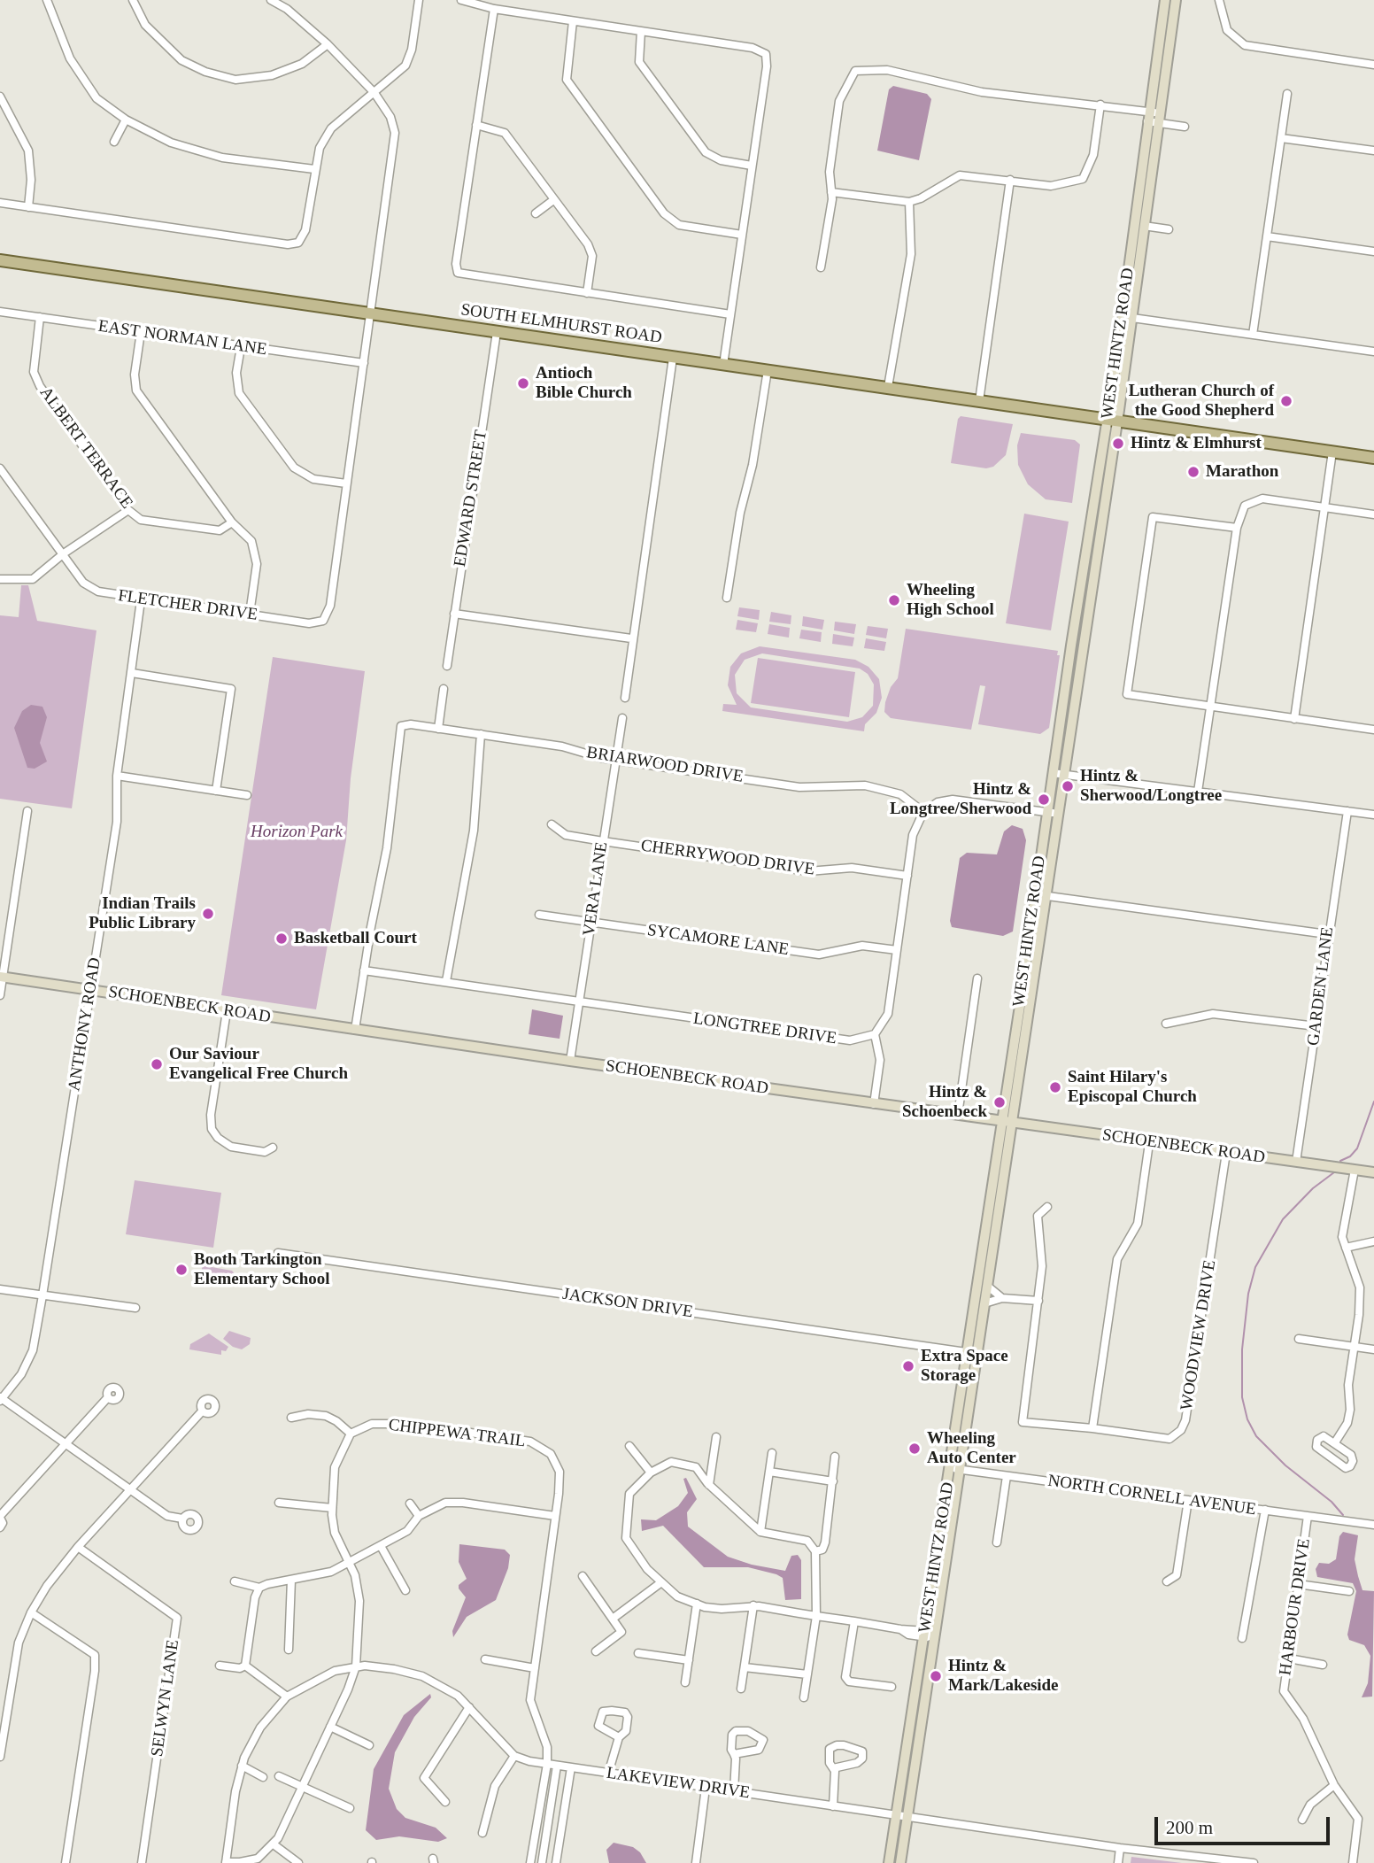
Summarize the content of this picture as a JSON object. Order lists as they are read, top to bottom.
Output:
{
  "streets": {
    "main road": ["SOUTH ELMHURST ROAD", "WEST HINTZ ROAD", "SCHOENBECK ROAD"],
    "street": [
      "EAST NORMAN LANE",
      "ALBERT TERRACE",
      "EDWARD STREET",
      "FLETCHER DRIVE",
      "BRIARWOOD DRIVE",
      "CHERRYWOOD DRIVE",
      "VERA LANE",
      "SYCAMORE LANE",
      "GARDEN LANE",
      "ANTHONY ROAD",
      "LONGTREE DRIVE",
      "JACKSON DRIVE",
      "WOODVIEW DRIVE",
      "CHIPPEWA TRAIL",
      "NORTH CORNELL AVENUE",
      "HARBOUR DRIVE",
      "SELWYN LANE",
      "LAKEVIEW DRIVE"
    ]
  },
  "crossings": [
    ["SOUTH ELMHURST ROAD", "WEST HINTZ ROAD"],
    ["SOUTH ELMHURST ROAD", "EDWARD STREET"],
    ["EAST NORMAN LANE", "ALBERT TERRACE"],
    ["WEST HINTZ ROAD", "SCHOENBECK ROAD"],
    ["WEST HINTZ ROAD", "JACKSON DRIVE"],
    ["WEST HINTZ ROAD", "NORTH CORNELL AVENUE"],
    ["WEST HINTZ ROAD", "LAKEVIEW DRIVE"],
    ["FLETCHER DRIVE", "ANTHONY ROAD"],
    ["BRIARWOOD DRIVE", "VERA LANE"],
    ["BRIARWOOD DRIVE", "LONGTREE DRIVE"],
    ["CHERRYWOOD DRIVE", "VERA LANE"],
    ["VERA LANE", "SYCAMORE LANE"],
    ["VERA LANE", "SCHOENBECK ROAD"],
    ["VERA LANE", "LONGTREE DRIVE"],
    ["GARDEN LANE", "SCHOENBECK ROAD"],
    ["SCHOENBECK ROAD", "ANTHONY ROAD"],
    ["SCHOENBECK ROAD", "WOODVIEW DRIVE"],
    ["CHIPPEWA TRAIL", "LAKEVIEW DRIVE"],
    ["NORTH CORNELL AVENUE", "HARBOUR DRIVE"]
  ],
  "parks": ["Horizon Park"],
  "places": [
    "Antioch Bible Church",
    "Lutheran Church of the Good Shepherd",
    "Hintz & Elmhurst",
    "Marathon",
    "Wheeling High School",
    "Hintz & Sherwood/Longtree",
    "Hintz & Longtree/Sherwood",
    "Indian Trails Public Library",
    "Basketball Court",
    "Our Saviour Evangelical Free Church",
    "Saint Hilary's Episcopal Church",
    "Hintz & Schoenbeck",
    "Booth Tarkington Elementary School",
    "Extra Space Storage",
    "Wheeling Auto Center",
    "Hintz & Mark/Lakeside"
  ],
  "scale_bar": "200 m"
}
